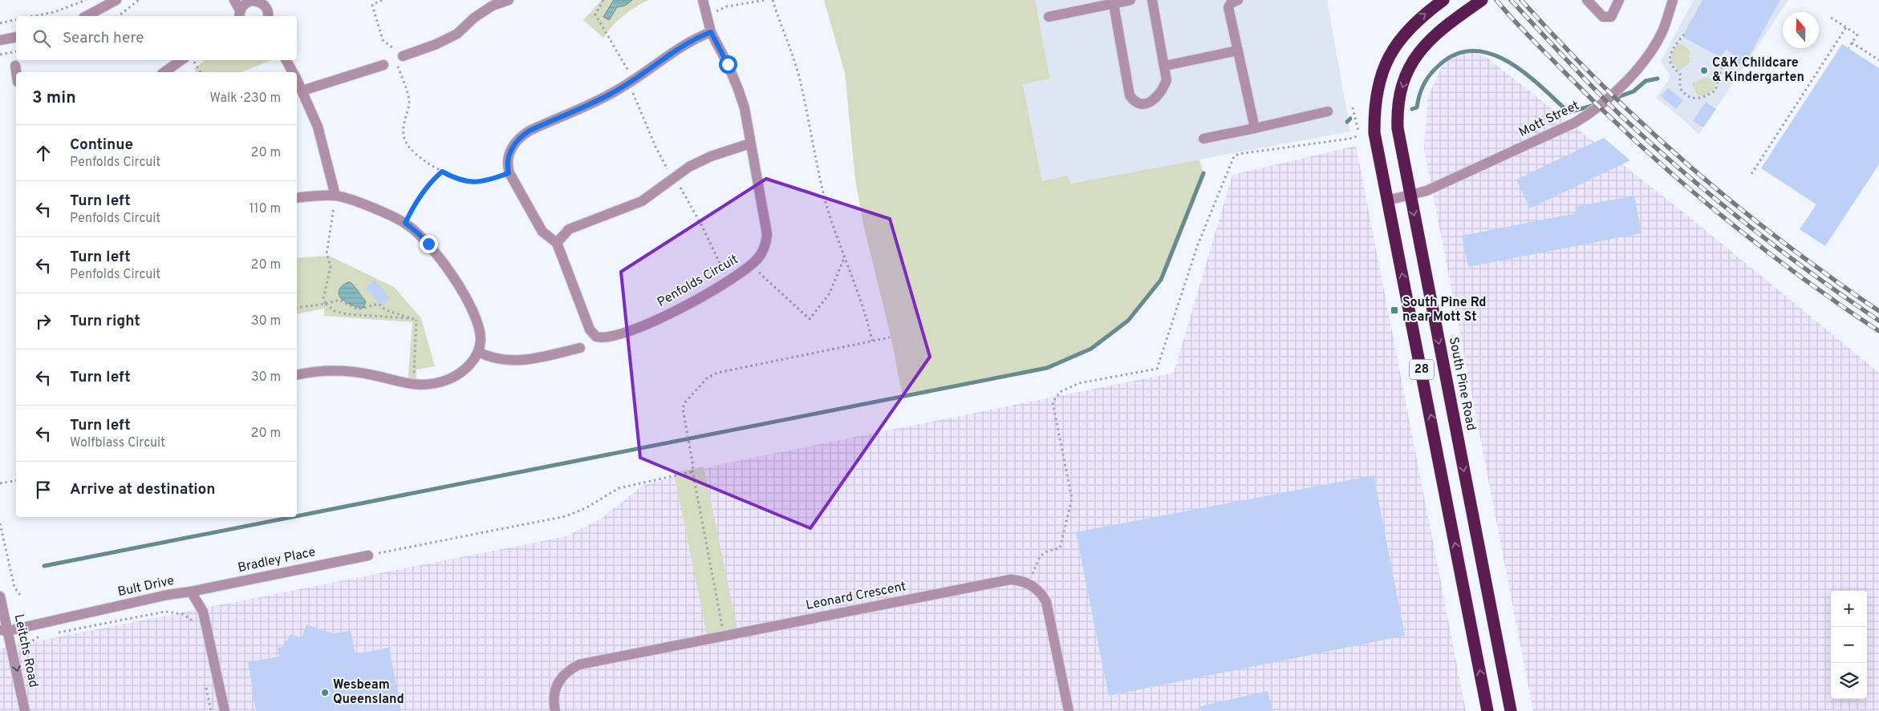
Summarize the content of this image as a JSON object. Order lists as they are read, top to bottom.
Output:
{
  "streets": {
    "highway": ["28", "South Pine Road"],
    "street": [
      "Mott Street",
      "Penfolds Circuit",
      "Bradley Place",
      "Bult Drive",
      "Leonard Crescent",
      "Leitchs Road"
    ]
  },
  "crossings": [
    ["Mott Street", "28"],
    ["Mott Street", "South Pine Road"],
    ["Bradley Place", "Bult Drive"],
    ["Bult Drive", "Leitchs Road"]
  ],
  "one_way": ["Leitchs Road"],
  "places": {
    "other": ["C&K Childcare & Kindergarten", "Wesbeam Queensland"],
    "transit": ["South Pine Rd near Mott St"]
  },
  "north": "top",
  "page": {
    "search": "Search here",
    "heading": ["3 min", "Walk · 230 m"],
    "list": [
      ["Continue", "Penfolds Circuit", "20 m"],
      ["Turn left", "Penfolds Circuit", "110 m"],
      ["Turn left", "Penfolds Circuit", "20 m"],
      ["Turn right", "30 m"],
      ["Turn left", "30 m"],
      ["Turn left", "Wolfblass Circuit", "20 m"],
      "Arrive at destination"
    ],
    "map_buttons": ["+", "−"]
  }
}
